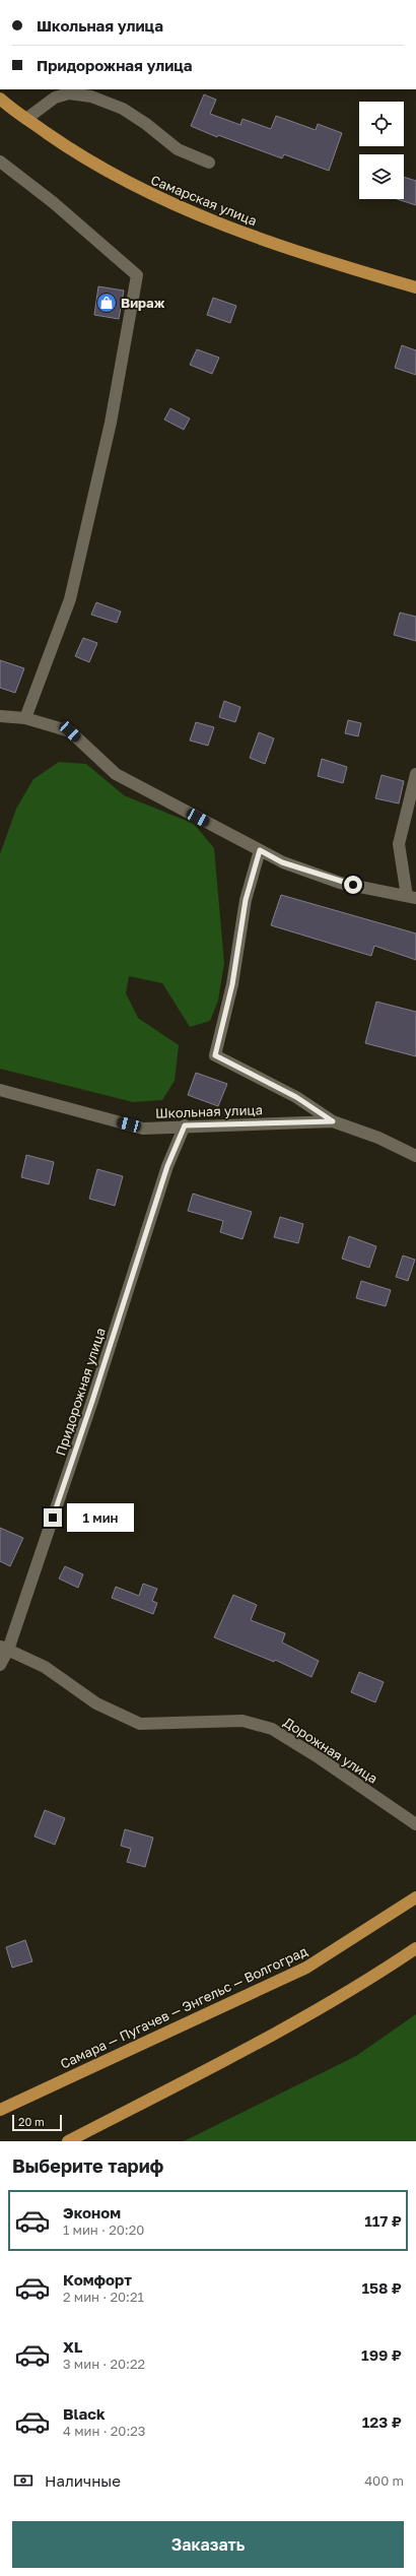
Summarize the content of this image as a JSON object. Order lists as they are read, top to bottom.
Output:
{
  "streets": {
    "main road": ["Самарская улица", "Самара — Пугачев — Энгельс — Волгоград"],
    "street": ["Школьная улица", "Придорожная улица", "Дорожная улица"]
  },
  "crossings": [
    ["Школьная улица", "Придорожная улица"],
    ["Придорожная улица", "Дорожная улица"]
  ],
  "places": {
    "shop": ["Вираж"]
  },
  "scale_bar": "20 m",
  "page": {
    "banner": ["Школьная улица", "Придорожная улица"],
    "bubble": "1 мин",
    "scale": "20 m",
    "heading": "Выберите тариф",
    "list": [
      {
        "name": "Эконом",
        "note": "1 мин · 20:20",
        "value": "117 ₽"
      },
      {
        "name": "Комфорт",
        "note": "2 мин · 20:21",
        "value": "158 ₽"
      },
      {
        "name": "XL",
        "note": "3 мин · 20:22",
        "value": "199 ₽"
      },
      {
        "name": "Black",
        "note": "4 мин · 20:23",
        "value": "123 ₽"
      }
    ],
    "pay": ["Наличные", "400 m"],
    "buttons": "Заказать"
  }
}
